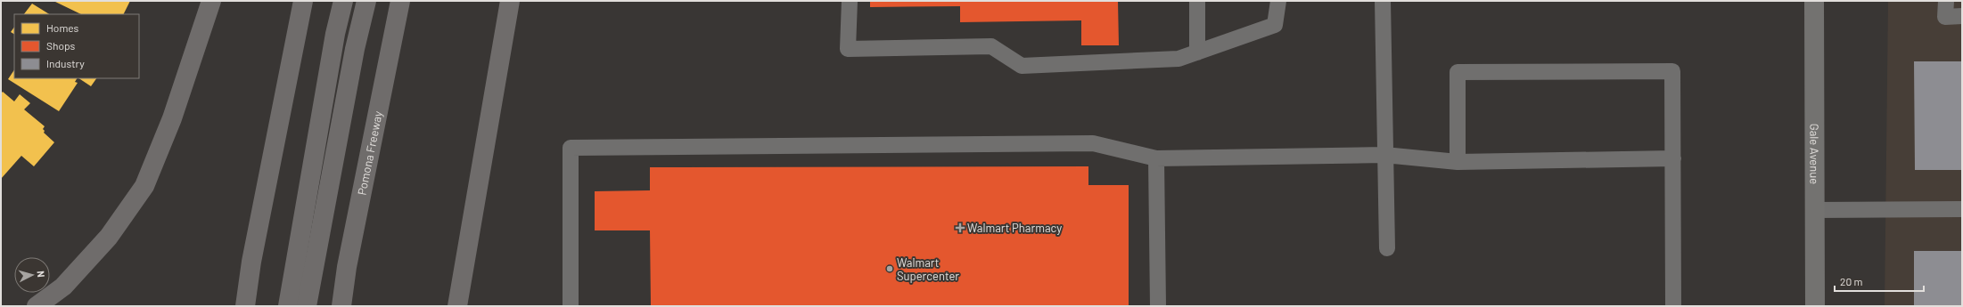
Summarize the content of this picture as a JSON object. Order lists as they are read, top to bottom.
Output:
{
  "streets": {
    "highway": ["Pomona Freeway"],
    "main road": ["Gale Avenue"]
  },
  "places": {
    "health": ["Walmart Pharmacy"],
    "other": ["Walmart Supercenter"]
  },
  "legend": ["Homes", "Shops", "Industry"],
  "scale_bar": "20 m",
  "north": "right"
}
